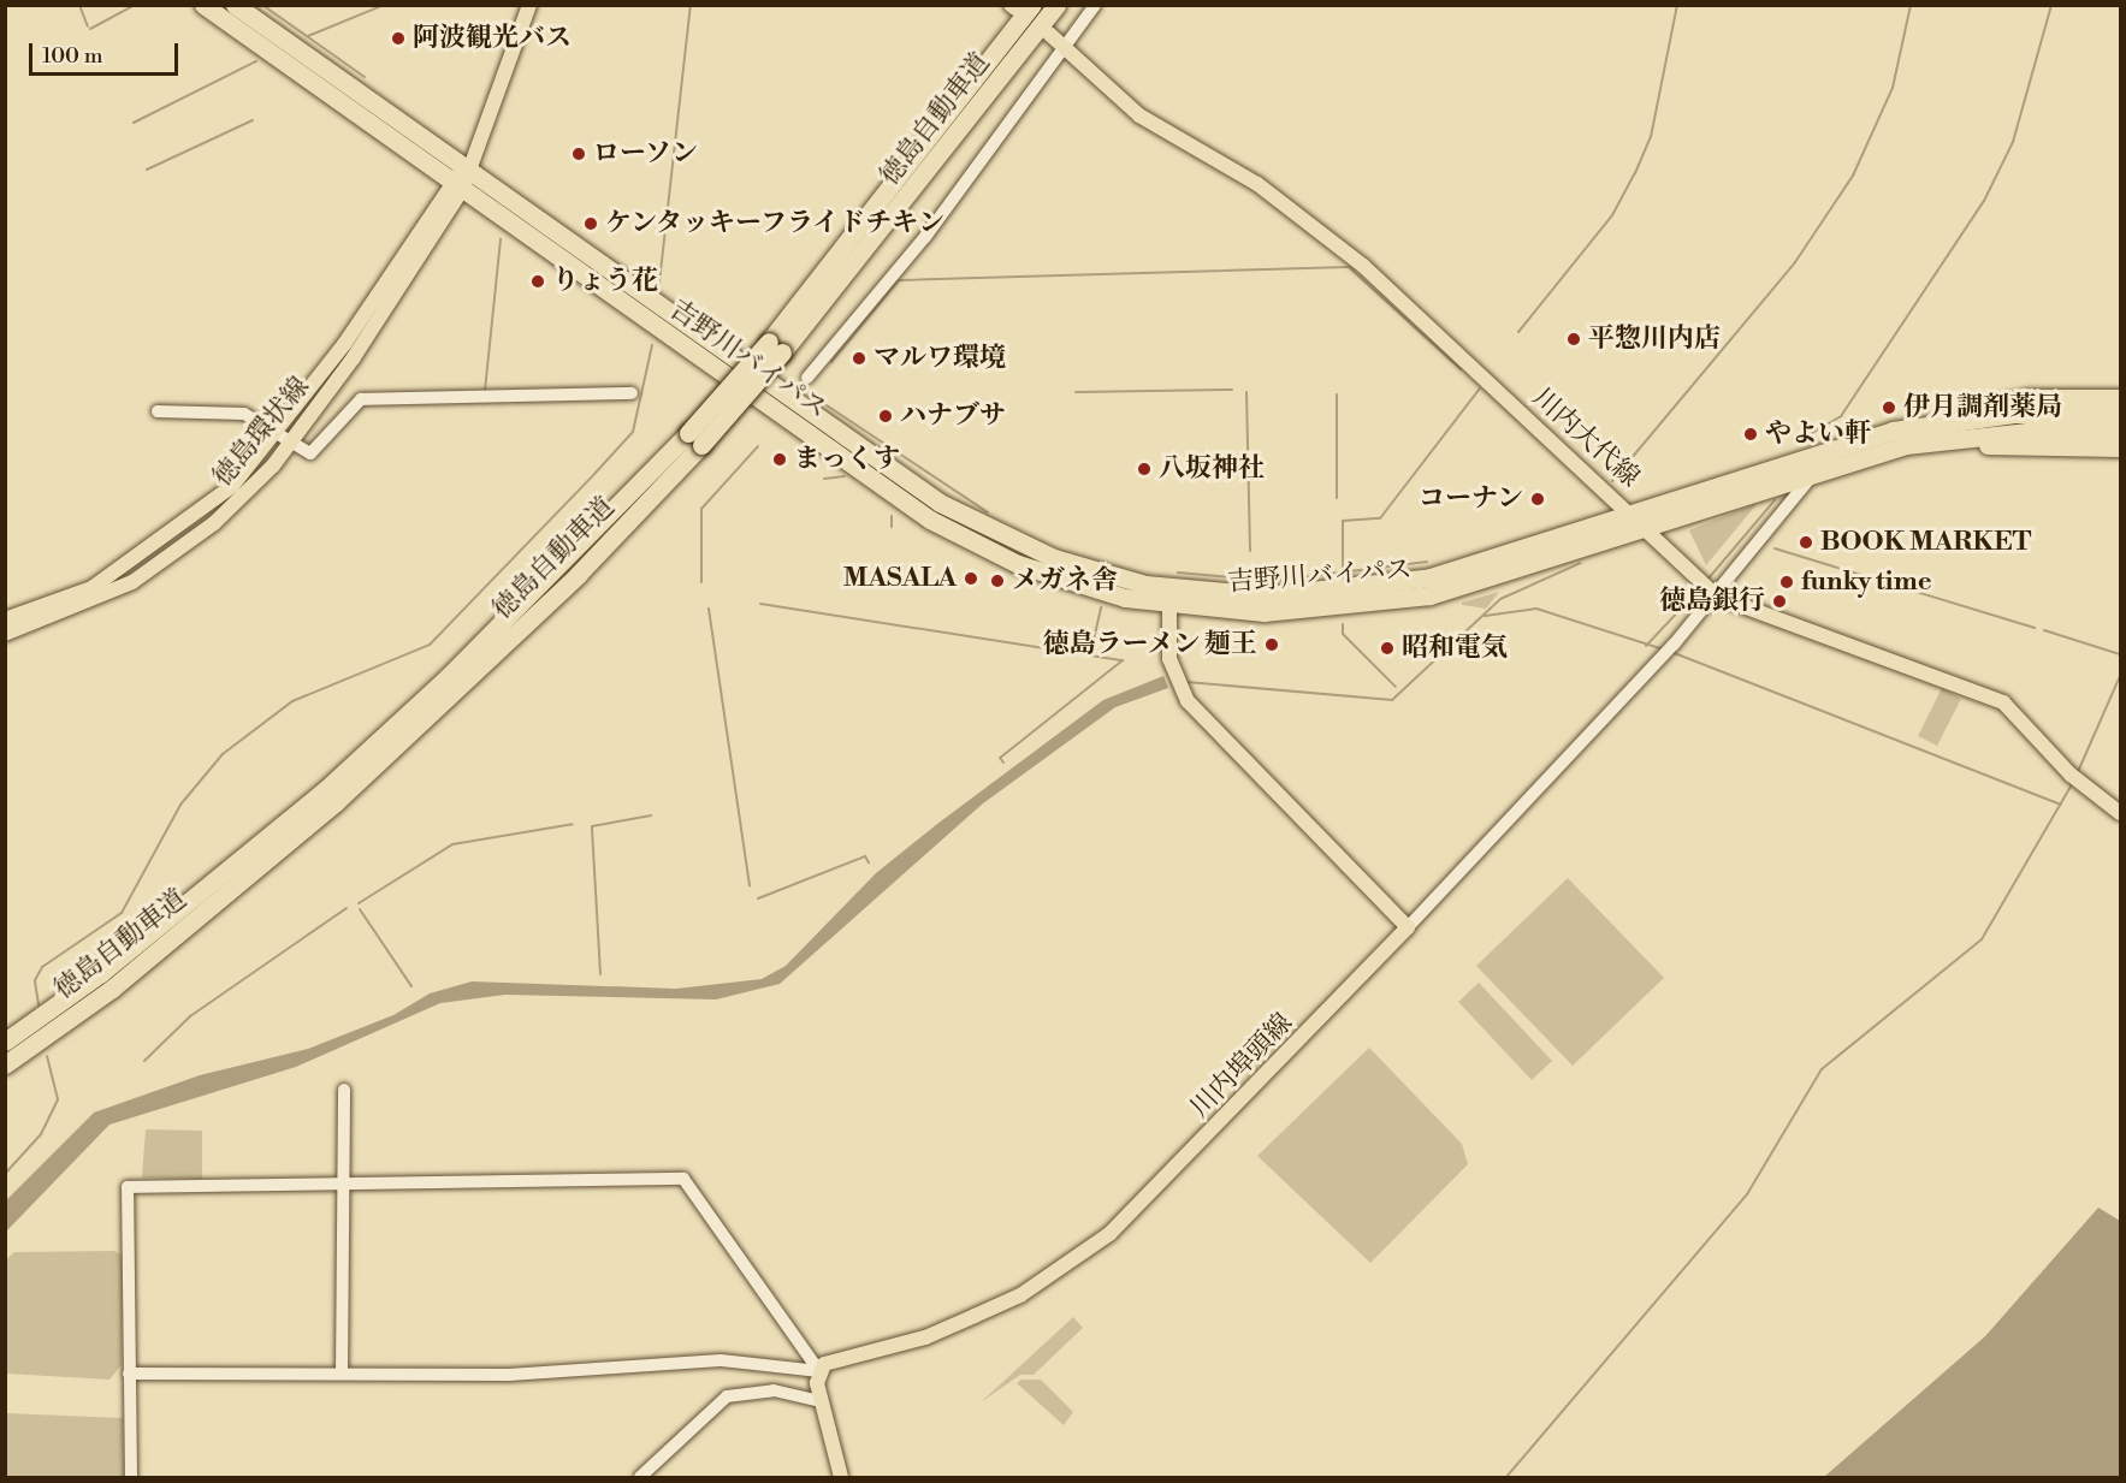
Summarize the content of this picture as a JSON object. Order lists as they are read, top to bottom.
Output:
{
  "streets": {
    "highway": ["徳島自動車道", "吉野川バイパス"],
    "main road": ["徳島環状線", "川内大代線", "川内埠頭線"]
  },
  "crossings": [
    ["吉野川バイパス", "徳島環状線"],
    ["吉野川バイパス", "川内大代線"]
  ],
  "places": [
    "阿波観光バス",
    "ローソン",
    "ケンタッキーフライドチキン",
    "りょう花",
    "平惣川内店",
    "マルワ環境",
    "伊月調剤薬局",
    "ハナブサ",
    "やよい軒",
    "まっくす",
    "八坂神社",
    "コーナン",
    "BOOK MARKET",
    "MASALA",
    "メガネ舎",
    "funky time",
    "徳島銀行",
    "徳島ラーメン 麺王",
    "昭和電気"
  ],
  "scale_bar": "100 m"
}
